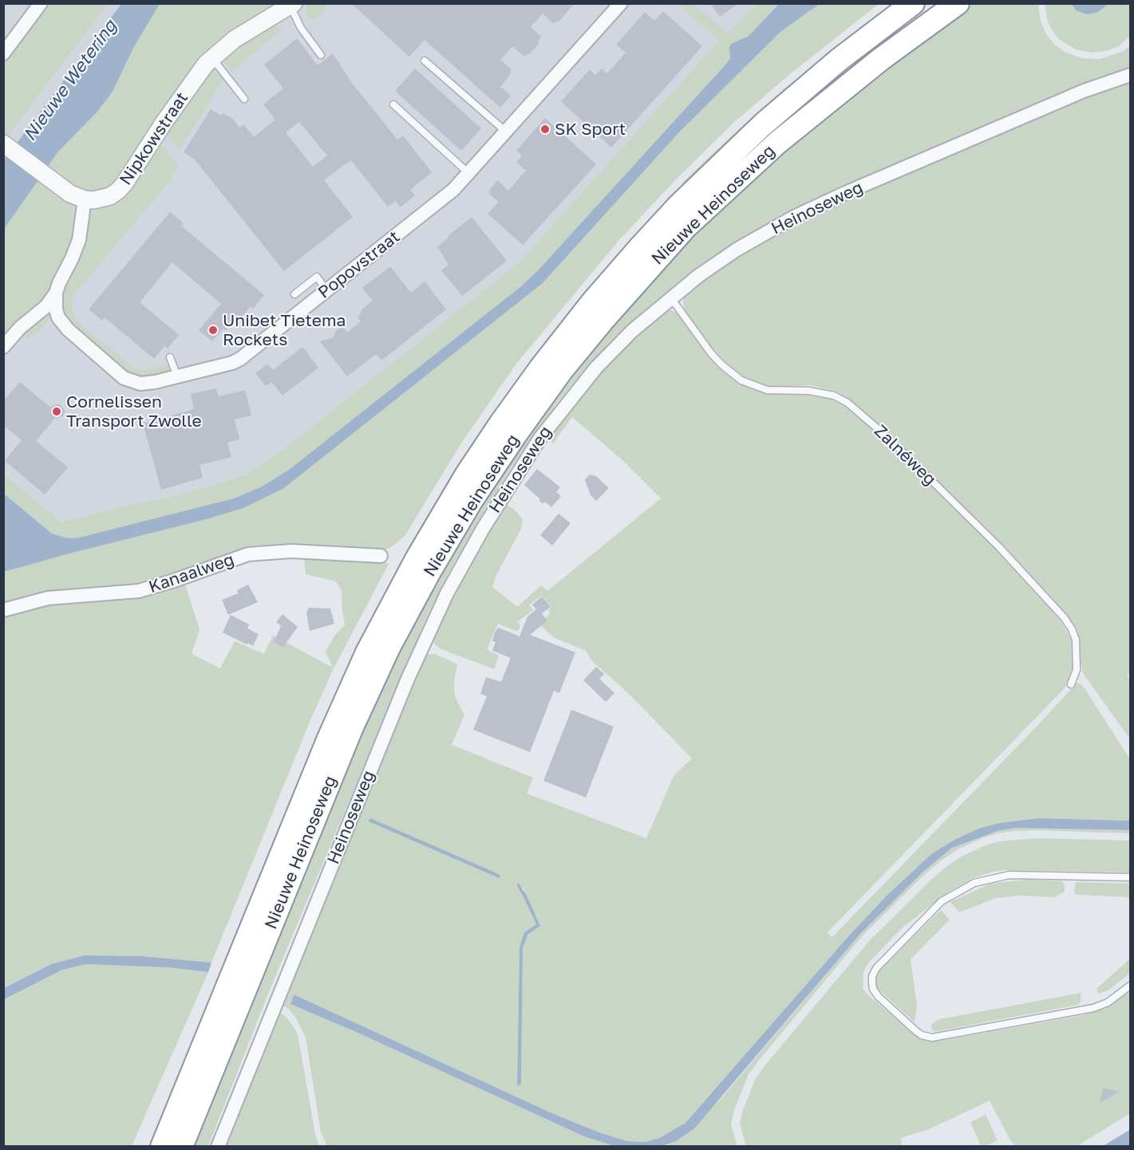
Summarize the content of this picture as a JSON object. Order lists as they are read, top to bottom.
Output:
{
  "streets": {
    "highway": ["Nieuwe Heinoseweg"],
    "street": [
      "Nipkowstraat",
      "Heinoseweg",
      "Popovstraat",
      "Kanaalweg"
    ],
    "lane": ["Zalnéweg"]
  },
  "crossings": [
    ["Heinoseweg", "Zalnéweg"]
  ],
  "water": ["Nieuwe Wetering"],
  "places": ["SK Sport", "Unibet Tietema Rockets", "Cornelissen Transport Zwolle"]
}
